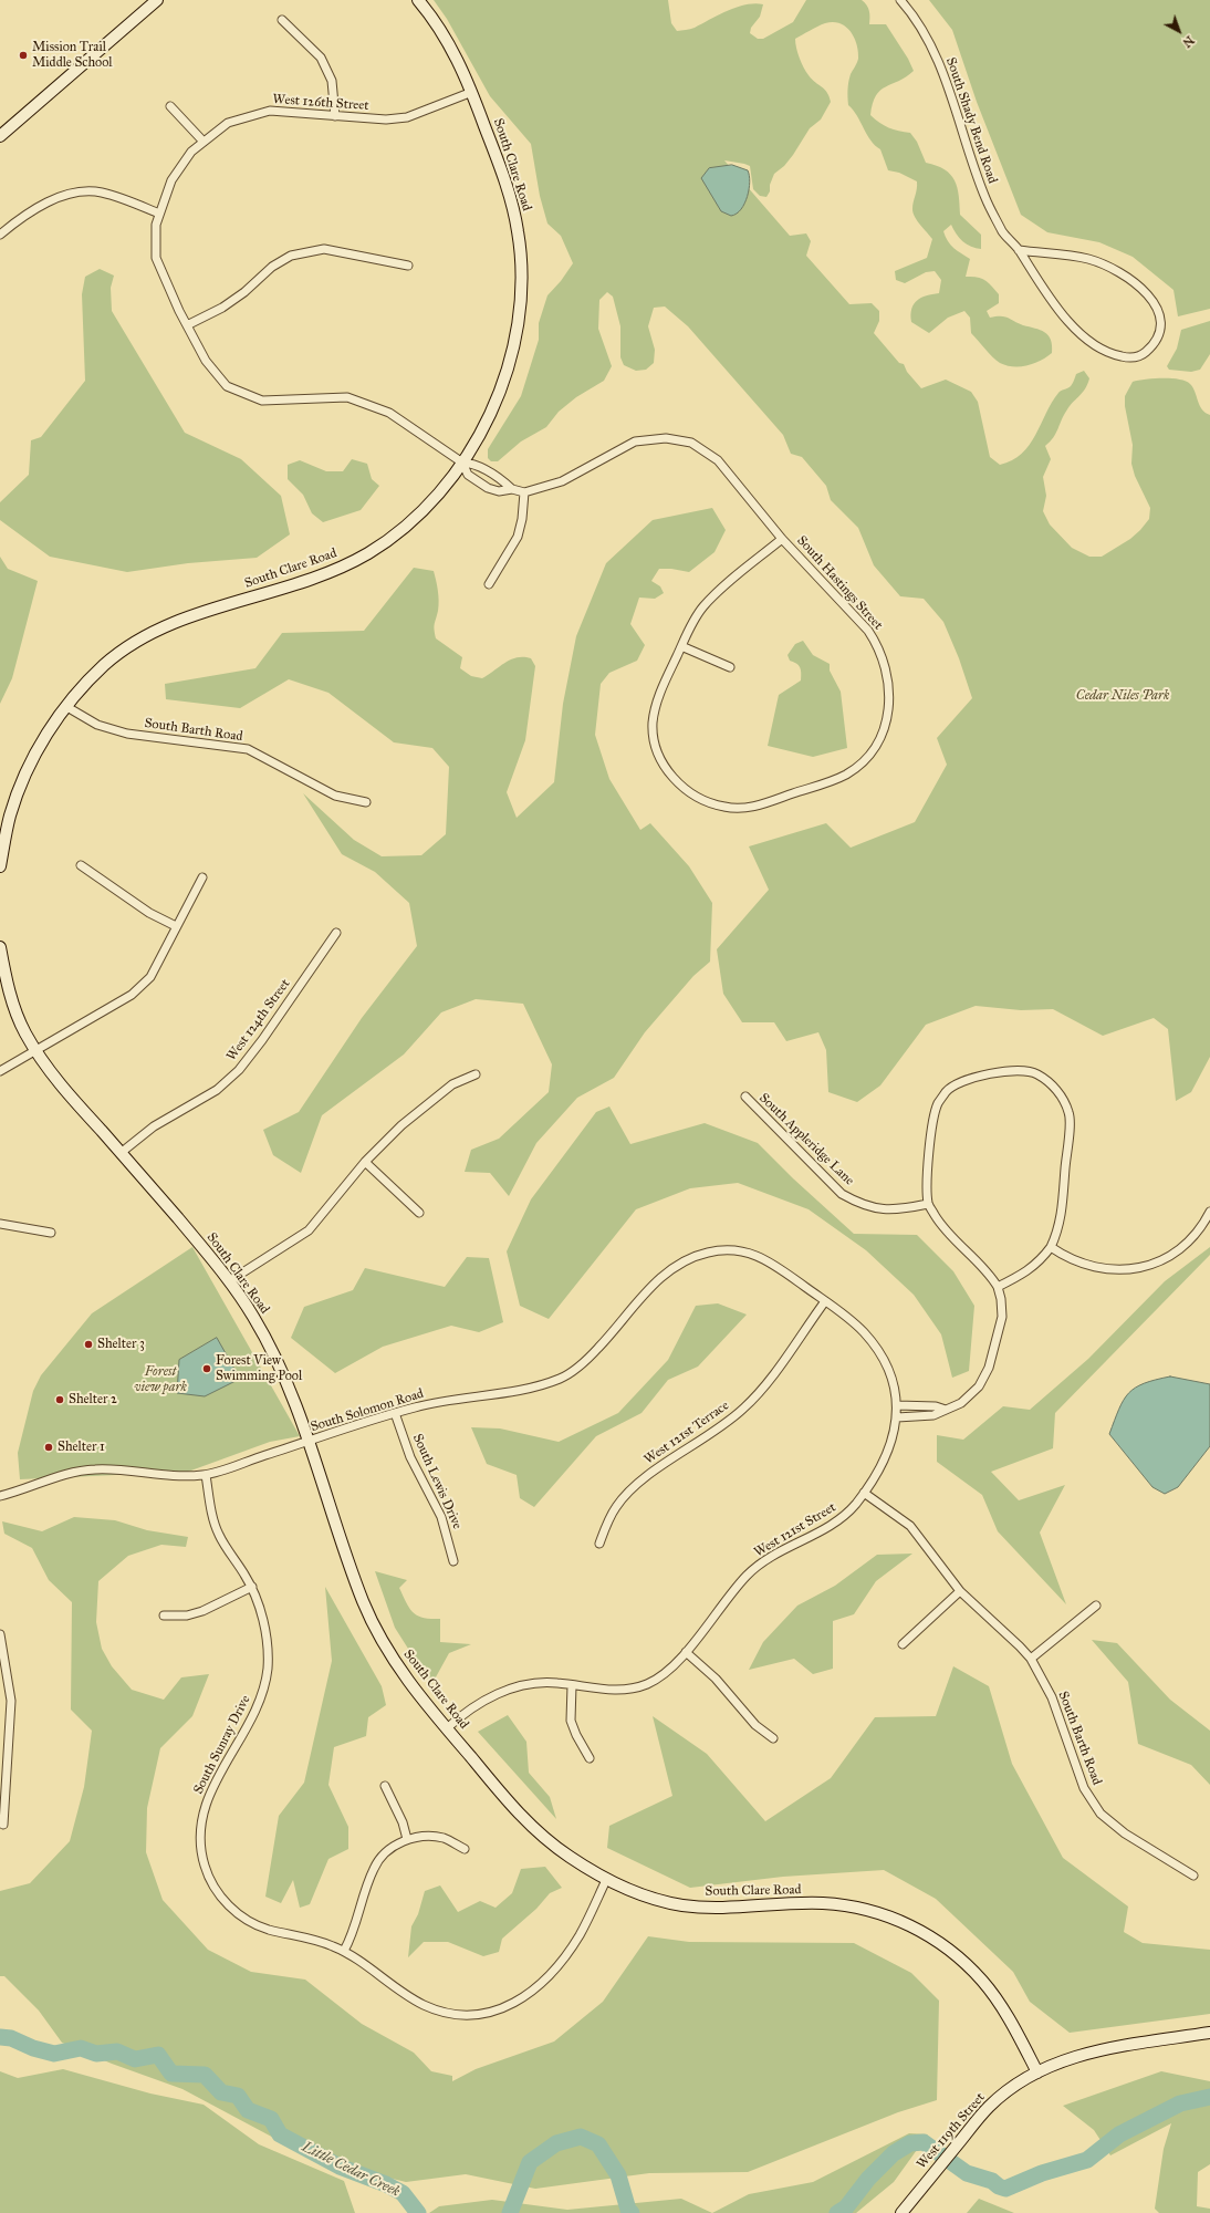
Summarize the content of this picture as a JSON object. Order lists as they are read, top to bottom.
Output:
{
  "streets": {
    "street": [
      "West 126th Street",
      "South Shady Bend Road",
      "South Clare Road",
      "South Hastings Street",
      "South Barth Road",
      "West 124th Street",
      "South Appleridge Lane",
      "South Solomon Road",
      "West 121st Terrace",
      "South Lewis Drive",
      "West 121st Street",
      "South Sunray Drive",
      "West 119th Street"
    ]
  },
  "crossings": [
    ["West 126th Street", "South Clare Road"],
    ["South Clare Road", "South Barth Road"],
    ["South Clare Road", "West 124th Street"],
    ["South Clare Road", "South Solomon Road"],
    ["South Clare Road", "West 121st Street"],
    ["South Clare Road", "South Sunray Drive"],
    ["South Clare Road", "West 119th Street"],
    ["South Barth Road", "West 121st Street"],
    ["South Solomon Road", "South Lewis Drive"],
    ["South Solomon Road", "West 121st Street"],
    ["South Solomon Road", "South Sunray Drive"],
    ["West 121st Terrace", "West 121st Street"]
  ],
  "water": ["Little Cedar Creek"],
  "parks": ["Cedar Niles Park", "Forest view park"],
  "places": [
    "Mission Trail Middle School",
    "Shelter 3",
    "Forest View Swimming Pool",
    "Shelter 2",
    "Shelter 1"
  ],
  "north": "bottom right"
}
